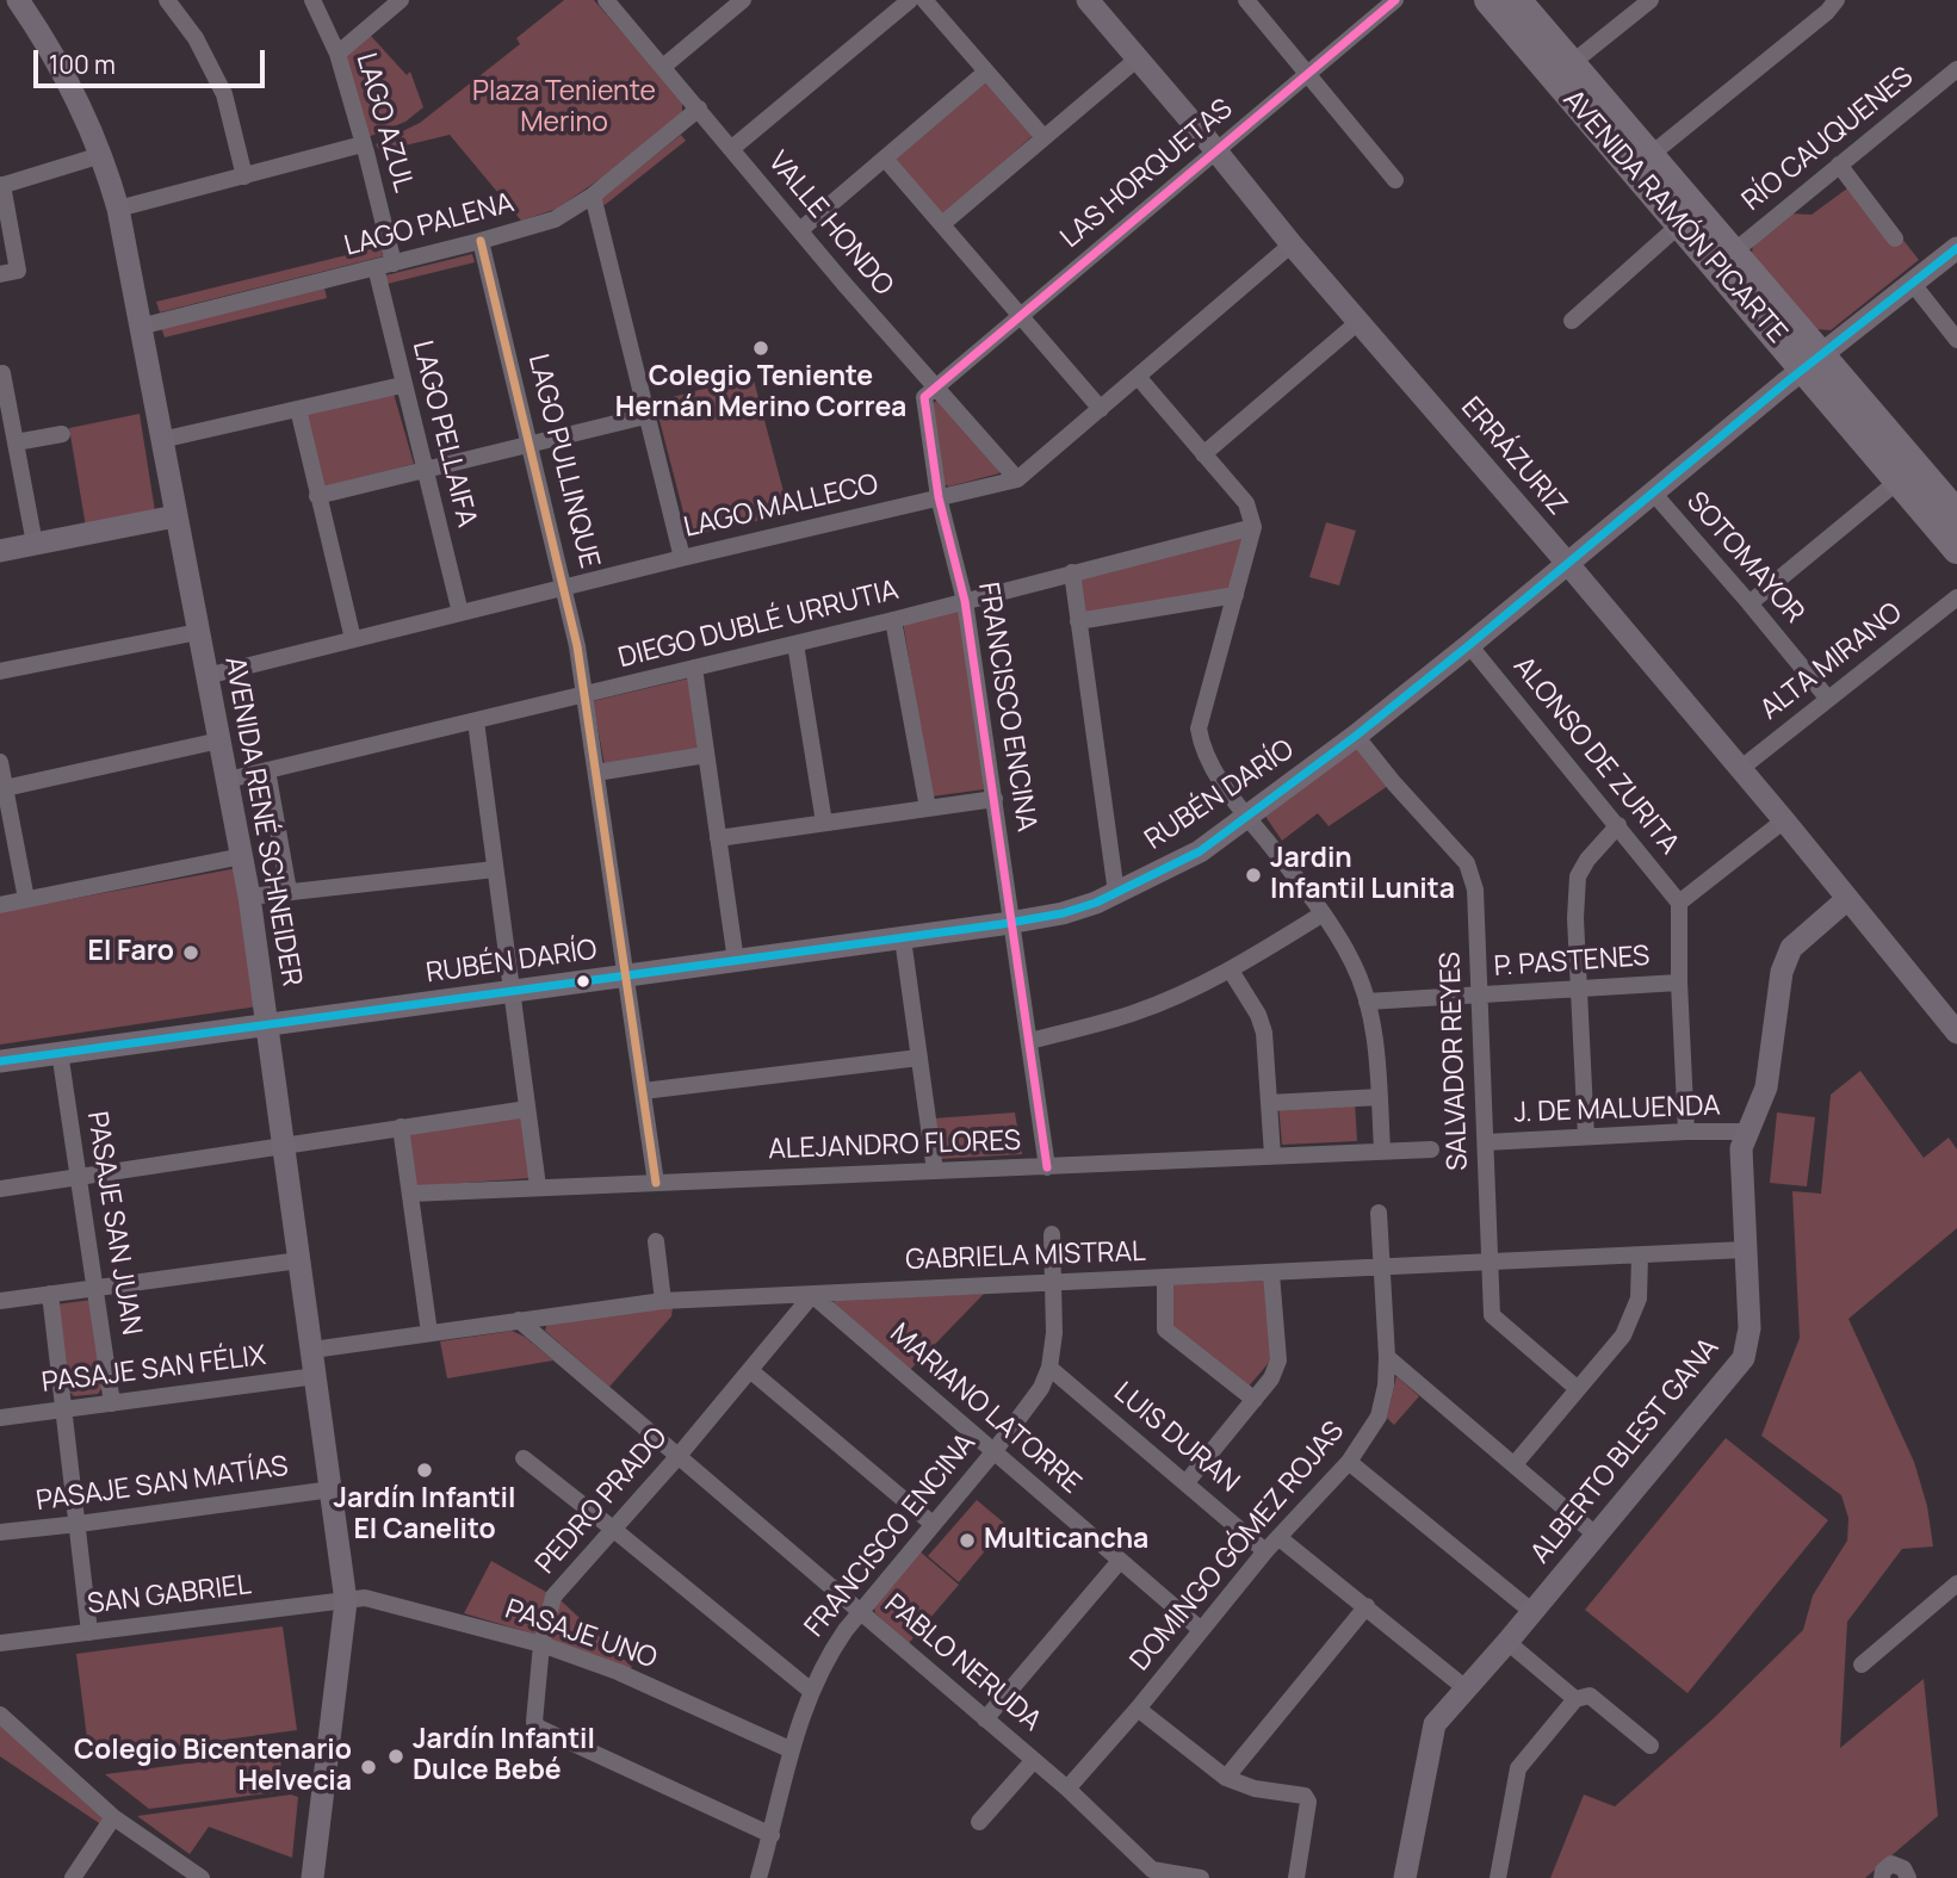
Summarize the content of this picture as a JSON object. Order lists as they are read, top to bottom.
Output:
{
  "streets": {
    "highway": ["AVENIDA RAMÓN PICARTE"],
    "street": [
      "LAGO AZUL",
      "RÍO CAUQUENES",
      "LAS HORQUETAS",
      "VALLE HONDO",
      "LAGO PALENA",
      "LAGO PELLAIFA",
      "ERRÁZURIZ",
      "LAGO PULLINQUE",
      "LAGO MALLECO",
      "SOTOMAYOR",
      "DIEGO DUBLÉ URRUTIA",
      "ALTA MIRANO",
      "FRANCISCO ENCINA",
      "ALONSO DE ZURITA",
      "RUBÉN DARÍO",
      "AVENIDA RENÉ SCHNEIDER",
      "P. PASTENES",
      "SALVADOR REYES",
      "J. DE MALUENDA",
      "ALEJANDRO FLORES",
      "PASAJE SAN JUAN",
      "GABRIELA MISTRAL",
      "PASAJE SAN FÉLIX",
      "MARIANO LATORRE",
      "LUIS DURAN",
      "ALBERTO BLEST GANA",
      "PASAJE SAN MATÍAS",
      "PEDRO PRADO",
      "DOMINGO GÓMEZ ROJAS",
      "SAN GABRIEL",
      "PASAJE UNO",
      "PABLO NERUDA"
    ]
  },
  "crossings": [
    ["LAGO AZUL", "LAGO PALENA"],
    ["LAGO AZUL", "LAGO PELLAIFA"],
    ["RÍO CAUQUENES", "AVENIDA RAMÓN PICARTE"],
    ["LAS HORQUETAS", "VALLE HONDO"],
    ["LAS HORQUETAS", "ERRÁZURIZ"],
    ["LAS HORQUETAS", "FRANCISCO ENCINA"],
    ["AVENIDA RAMÓN PICARTE", "RUBÉN DARÍO"],
    ["VALLE HONDO", "LAGO PALENA"],
    ["VALLE HONDO", "LAGO MALLECO"],
    ["VALLE HONDO", "FRANCISCO ENCINA"],
    ["LAGO PALENA", "LAGO PELLAIFA"],
    ["LAGO PALENA", "LAGO PULLINQUE"],
    ["LAGO PALENA", "AVENIDA RENÉ SCHNEIDER"],
    ["LAGO PELLAIFA", "LAGO MALLECO"],
    ["ERRÁZURIZ", "LAGO MALLECO"],
    ["ERRÁZURIZ", "ALTA MIRANO"],
    ["ERRÁZURIZ", "RUBÉN DARÍO"],
    ["ERRÁZURIZ", "ALBERTO BLEST GANA"],
    ["LAGO PULLINQUE", "LAGO MALLECO"],
    ["LAGO PULLINQUE", "DIEGO DUBLÉ URRUTIA"],
    ["LAGO PULLINQUE", "RUBÉN DARÍO"],
    ["LAGO PULLINQUE", "ALEJANDRO FLORES"],
    ["LAGO MALLECO", "FRANCISCO ENCINA"],
    ["LAGO MALLECO", "AVENIDA RENÉ SCHNEIDER"],
    ["SOTOMAYOR", "ALTA MIRANO"],
    ["SOTOMAYOR", "RUBÉN DARÍO"],
    ["DIEGO DUBLÉ URRUTIA", "FRANCISCO ENCINA"],
    ["DIEGO DUBLÉ URRUTIA", "AVENIDA RENÉ SCHNEIDER"],
    ["FRANCISCO ENCINA", "RUBÉN DARÍO"],
    ["FRANCISCO ENCINA", "ALEJANDRO FLORES"],
    ["FRANCISCO ENCINA", "GABRIELA MISTRAL"],
    ["FRANCISCO ENCINA", "MARIANO LATORRE"],
    ["FRANCISCO ENCINA", "LUIS DURAN"],
    ["FRANCISCO ENCINA", "PEDRO PRADO"],
    ["FRANCISCO ENCINA", "PASAJE UNO"],
    ["FRANCISCO ENCINA", "PABLO NERUDA"],
    ["ALONSO DE ZURITA", "RUBÉN DARÍO"],
    ["RUBÉN DARÍO", "AVENIDA RENÉ SCHNEIDER"],
    ["RUBÉN DARÍO", "SALVADOR REYES"],
    ["RUBÉN DARÍO", "PASAJE SAN JUAN"],
    ["AVENIDA RENÉ SCHNEIDER", "GABRIELA MISTRAL"],
    ["AVENIDA RENÉ SCHNEIDER", "PASAJE SAN FÉLIX"],
    ["AVENIDA RENÉ SCHNEIDER", "PASAJE SAN MATÍAS"],
    ["AVENIDA RENÉ SCHNEIDER", "SAN GABRIEL"],
    ["AVENIDA RENÉ SCHNEIDER", "PASAJE UNO"],
    ["P. PASTENES", "SALVADOR REYES"],
    ["SALVADOR REYES", "J. DE MALUENDA"],
    ["SALVADOR REYES", "GABRIELA MISTRAL"],
    ["J. DE MALUENDA", "ALBERTO BLEST GANA"],
    ["PASAJE SAN JUAN", "PASAJE SAN FÉLIX"],
    ["GABRIELA MISTRAL", "MARIANO LATORRE"],
    ["GABRIELA MISTRAL", "ALBERTO BLEST GANA"],
    ["GABRIELA MISTRAL", "PEDRO PRADO"],
    ["GABRIELA MISTRAL", "DOMINGO GÓMEZ ROJAS"],
    ["GABRIELA MISTRAL", "PABLO NERUDA"],
    ["MARIANO LATORRE", "PEDRO PRADO"],
    ["MARIANO LATORRE", "DOMINGO GÓMEZ ROJAS"],
    ["LUIS DURAN", "DOMINGO GÓMEZ ROJAS"],
    ["PEDRO PRADO", "PASAJE UNO"],
    ["PEDRO PRADO", "PABLO NERUDA"],
    ["DOMINGO GÓMEZ ROJAS", "PABLO NERUDA"],
    ["SAN GABRIEL", "PASAJE UNO"]
  ],
  "parks": ["Plaza Teniente Merino"],
  "places": [
    "Colegio Teniente Hernán Merino Correa",
    "Jardin Infantil Lunita",
    "El Faro",
    "Jardín Infantil El Canelito",
    "Multicancha",
    "Jardín Infantil Dulce Bebé",
    "Colegio Bicentenario Helvecia"
  ],
  "scale_bar": "100 m"
}
